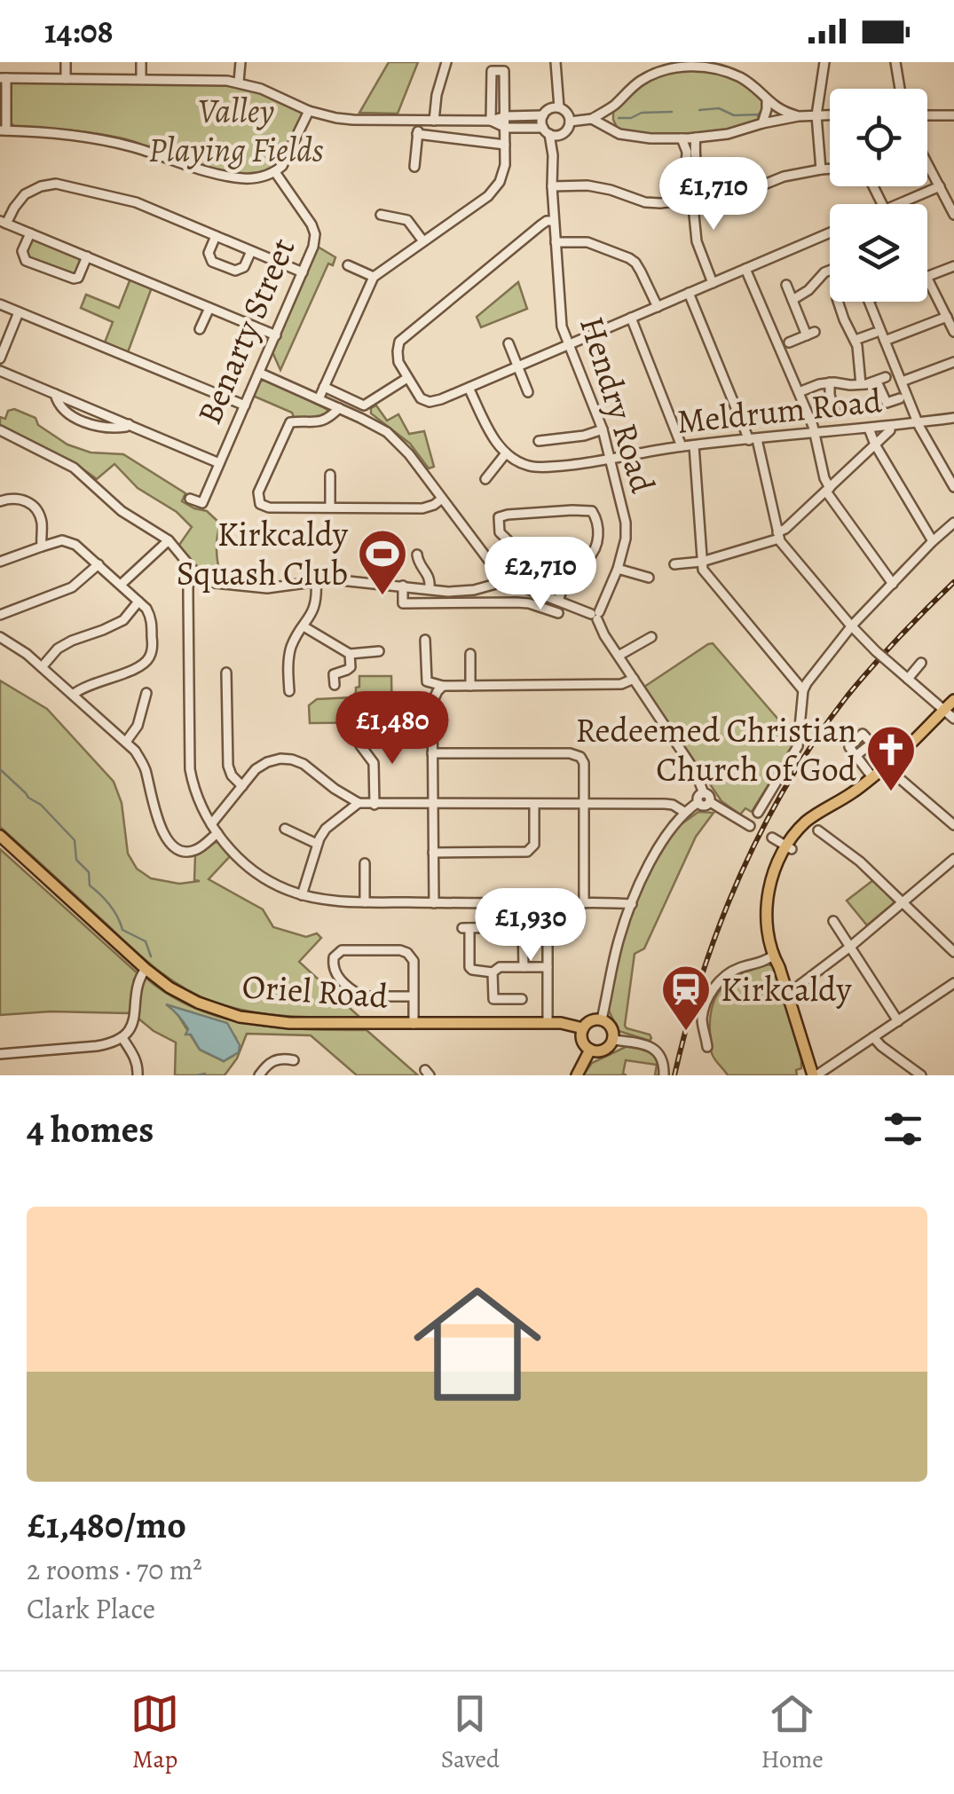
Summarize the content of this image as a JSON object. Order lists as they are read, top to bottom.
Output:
{
  "streets": {
    "main road": ["Oriel Road"],
    "street": ["Benarty Street", "Hendry Road", "Meldrum Road"]
  },
  "crossings": [
    ["Hendry Road", "Meldrum Road"]
  ],
  "parks": ["Valley Playing Fields"],
  "places": {
    "sports": ["Kirkcaldy Squash Club"],
    "church": ["Redeemed Christian Church of God"],
    "station": ["Kirkcaldy"]
  },
  "page": {
    "status": "14:08",
    "price": [
      "£1,710",
      "£2,710",
      "£1,480",
      "£1,930"
    ],
    "heading": "4 homes",
    "list": [
      {
        "name": "£1,480/mo",
        "note": "2 rooms · 70 m² · Clark Place"
      }
    ],
    "tabs": ["Map", "Saved", "Home"]
  }
}
